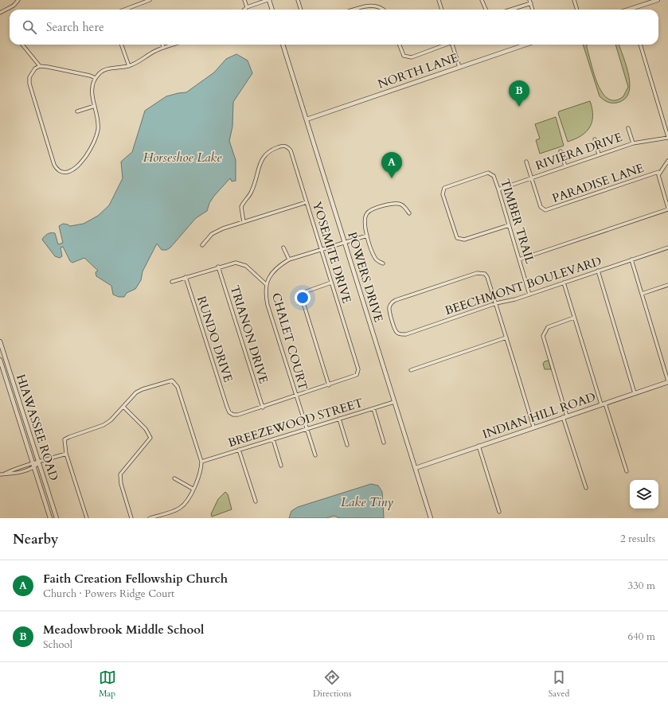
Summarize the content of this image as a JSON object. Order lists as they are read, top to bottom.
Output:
{
  "streets": {
    "street": [
      "NORTH LANE",
      "RIVIERA DRIVE",
      "PARADISE LANE",
      "TIMBER TRAIL",
      "YOSEMITE DRIVE",
      "POWERS DRIVE",
      "BEECHMONT BOULEVARD",
      "TRIANON DRIVE",
      "RUNDO DRIVE",
      "CHALET COURT",
      "INDIAN HILL ROAD",
      "BREEZEWOOD STREET",
      "HIAWASSEE ROAD"
    ]
  },
  "crossings": [
    ["NORTH LANE", "POWERS DRIVE"],
    ["RIVIERA DRIVE", "PARADISE LANE"],
    ["RIVIERA DRIVE", "TIMBER TRAIL"],
    ["TIMBER TRAIL", "BEECHMONT BOULEVARD"],
    ["YOSEMITE DRIVE", "CHALET COURT"],
    ["POWERS DRIVE", "CHALET COURT"],
    ["POWERS DRIVE", "INDIAN HILL ROAD"],
    ["POWERS DRIVE", "BREEZEWOOD STREET"],
    ["TRIANON DRIVE", "RUNDO DRIVE"],
    ["CHALET COURT", "BREEZEWOOD STREET"]
  ],
  "water": ["Horseshoe Lake", "Lake Tiny"],
  "page": {
    "search": "Search here",
    "pins": ["B", "A"],
    "heading": ["Nearby", "2 results"],
    "list": [
      {
        "mark": "A",
        "name": "Faith Creation Fellowship Church",
        "note": "Church · Powers Ridge Court",
        "value": "330 m"
      },
      {
        "mark": "B",
        "name": "Meadowbrook Middle School",
        "note": "School",
        "value": "640 m"
      }
    ],
    "nav": ["Map", "Directions", "Saved"]
  }
}
